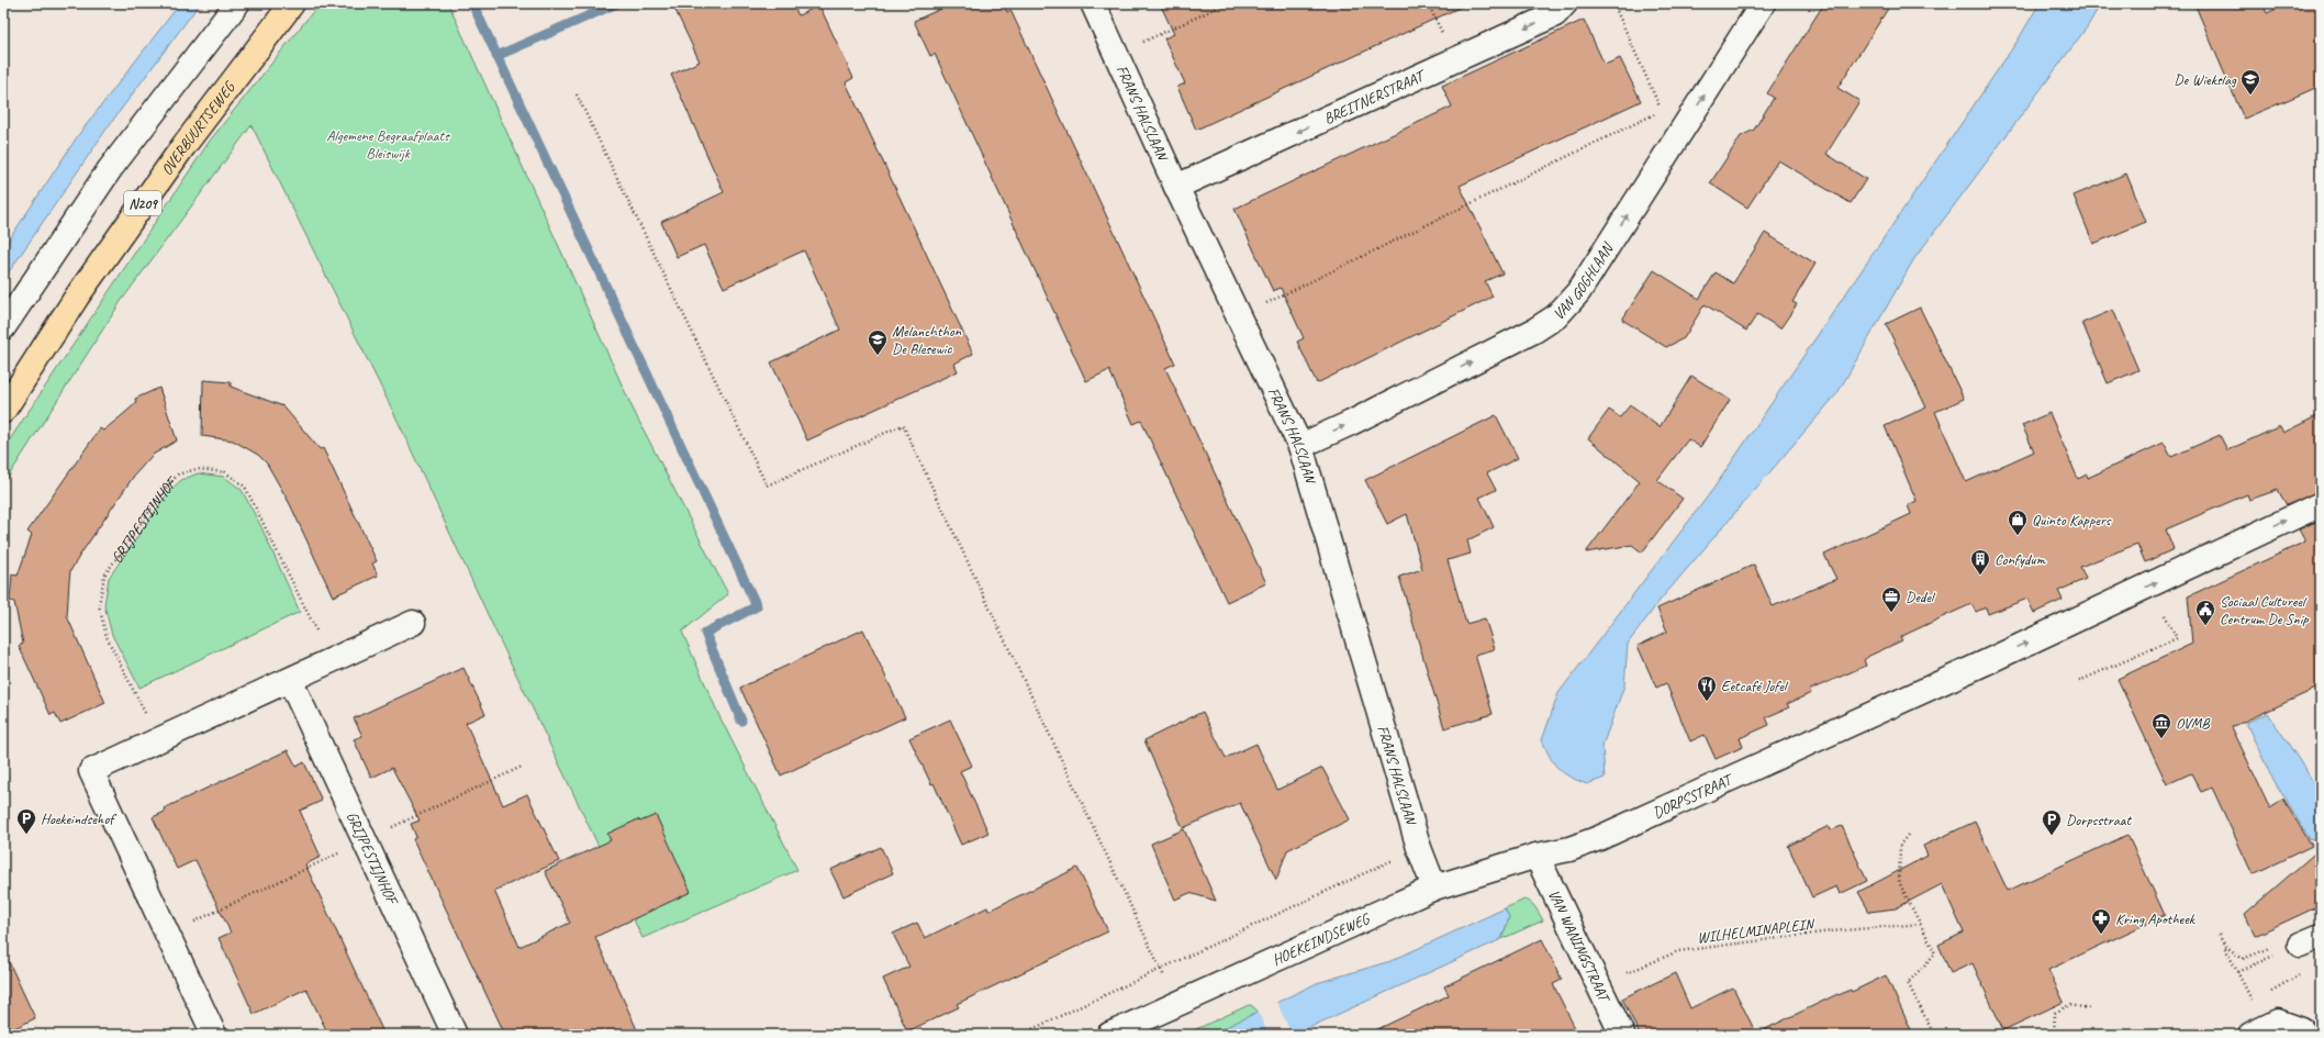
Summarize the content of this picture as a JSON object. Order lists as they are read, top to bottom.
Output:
{
  "streets": {
    "main road": ["OVERBUURTSEWEG", "N209"],
    "street": [
      "BREITNERSTRAAT",
      "FRANS HALSLAAN",
      "VAN GOGHLAAN",
      "GRIJPESTIJNHOF",
      "DORPSSTRAAT",
      "HOEKEINDSEWEG",
      "VAN WANINGSTRAAT"
    ],
    "path": ["WILHELMINAPLEIN"]
  },
  "crossings": [
    ["BREITNERSTRAAT", "FRANS HALSLAAN"],
    ["FRANS HALSLAAN", "VAN GOGHLAAN"],
    ["FRANS HALSLAAN", "HOEKEINDSEWEG"],
    ["DORPSSTRAAT", "HOEKEINDSEWEG"],
    ["DORPSSTRAAT", "VAN WANINGSTRAAT"],
    ["WILHELMINAPLEIN", "VAN WANINGSTRAAT"],
    ["HOEKEINDSEWEG", "VAN WANINGSTRAAT"]
  ],
  "one_way": ["BREITNERSTRAAT", "VAN GOGHLAAN", "DORPSSTRAAT"],
  "parks": ["Algemene Begraafplaats Bleiswijk"],
  "places": {
    "school or university": ["De Wiekslag", "Melanchthon De Blesewic"],
    "shop": ["Quinto Kappers"],
    "building": ["Confydum"],
    "office": ["Dedel"],
    "public building": ["Sociaal Cultureel Centrum De Snip"],
    "restaurant": ["Eetcafé Jofel"],
    "museum": ["OVMB"],
    "parking": ["Hoekeindsehof", "Dorpsstraat"],
    "pharmacy": ["Kring Apotheek"]
  }
}
